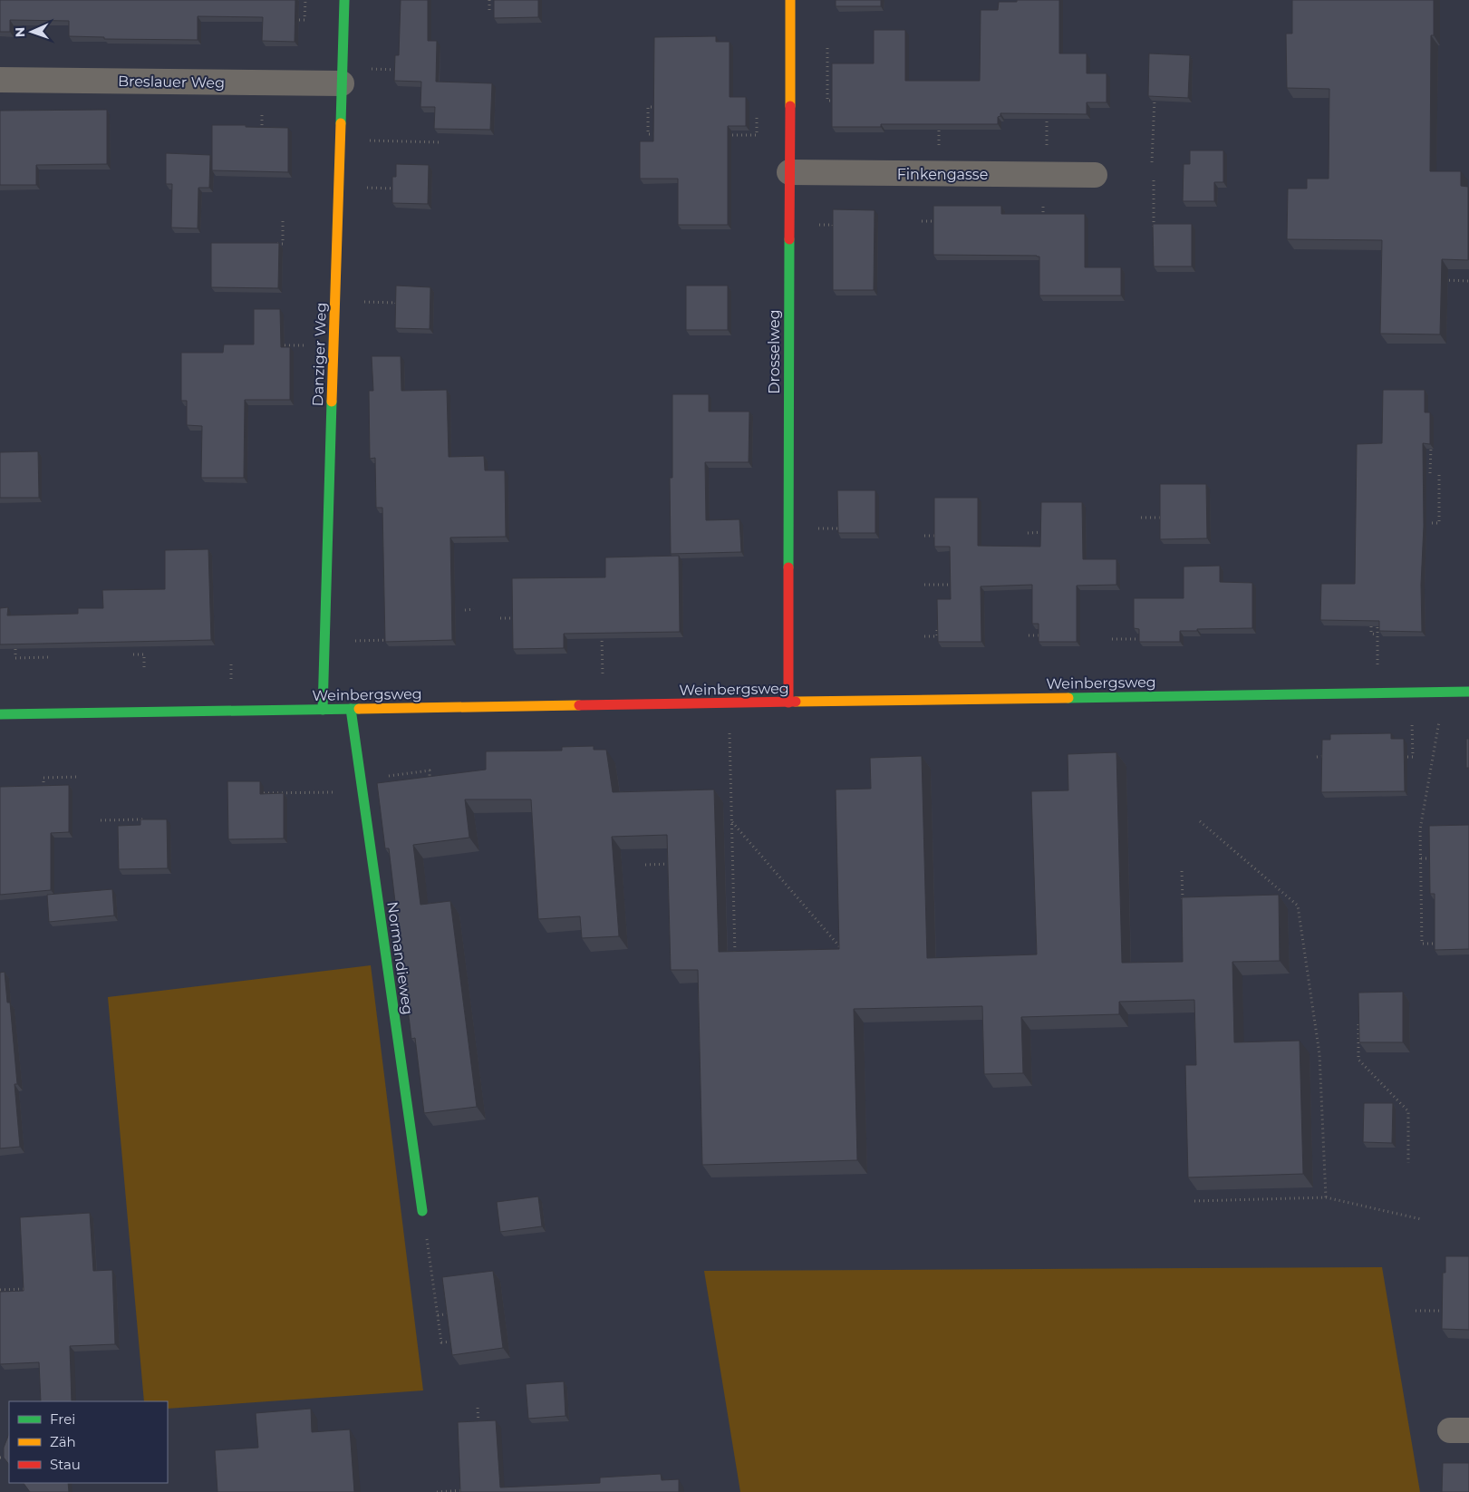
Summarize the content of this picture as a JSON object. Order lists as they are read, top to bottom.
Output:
{
  "streets": {
    "street": [
      "Breslauer Weg",
      "Finkengasse",
      "Drosselweg",
      "Danziger Weg",
      "Weinbergsweg",
      "Normandieweg"
    ]
  },
  "crossings": [
    ["Breslauer Weg", "Danziger Weg"],
    ["Finkengasse", "Drosselweg"],
    ["Drosselweg", "Weinbergsweg"],
    ["Danziger Weg", "Weinbergsweg"],
    ["Weinbergsweg", "Normandieweg"]
  ],
  "legend": ["Frei", "Zäh", "Stau"],
  "north": "left"
}
